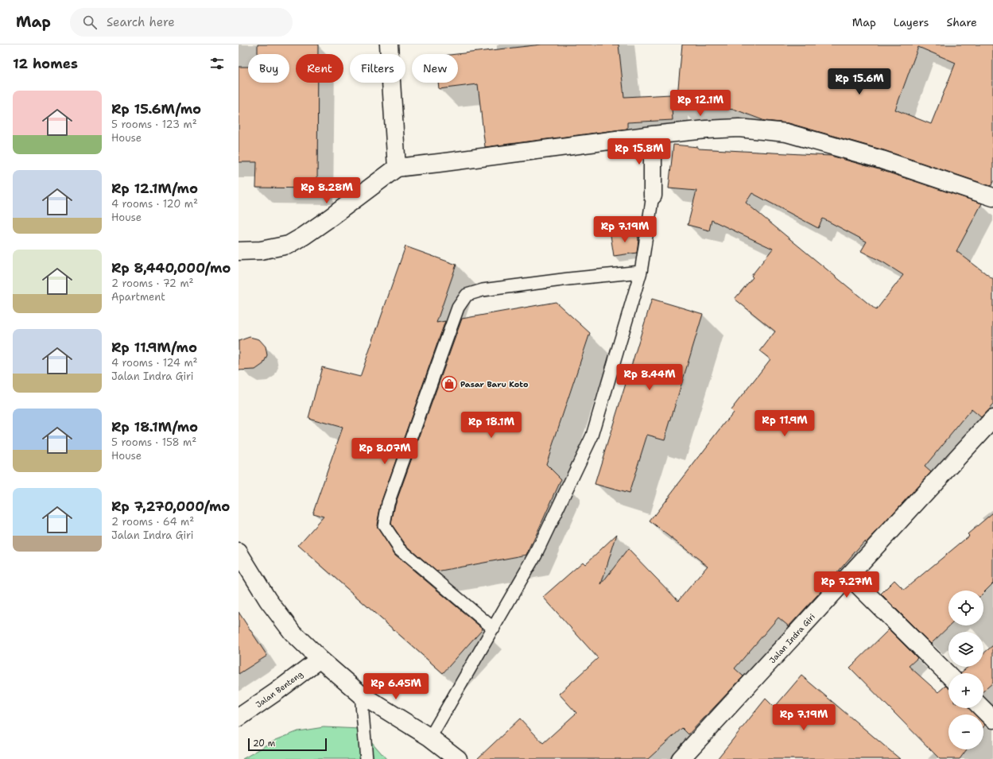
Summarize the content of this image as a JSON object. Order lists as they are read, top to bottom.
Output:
{
  "streets": {
    "street": ["Jalan Indra Giri", "Jalan Benteng"]
  },
  "places": {
    "shop": ["Pasar Baru Koto"]
  },
  "scale_bar": "20 m",
  "page": {
    "header": "Map",
    "search": "Search here",
    "nav": ["Map", "Layers", "Share"],
    "heading": "12 homes",
    "chip": [
      "Buy",
      "Rent",
      "Filters",
      "New"
    ],
    "price": [
      "Rp 15.6M",
      "Rp 12.1M",
      "Rp 15.8M",
      "Rp 8.28M",
      "Rp 7.19M",
      "Rp 8.44M",
      "Rp 11.9M",
      "Rp 18.1M",
      "Rp 8.07M",
      "Rp 7.27M",
      "Rp 6.45M",
      "Rp 7.19M"
    ],
    "list": [
      {
        "name": "Rp 15.6M/mo",
        "note": "5 rooms · 123 m² · House"
      },
      {
        "name": "Rp 12.1M/mo",
        "note": "4 rooms · 120 m² · House"
      },
      {
        "name": "Rp 8,440,000/mo",
        "note": "2 rooms · 72 m² · Apartment"
      },
      {
        "name": "Rp 11.9M/mo",
        "note": "4 rooms · 124 m² · Jalan Indra Giri"
      },
      {
        "name": "Rp 18.1M/mo",
        "note": "5 rooms · 158 m² · House"
      },
      {
        "name": "Rp 7,270,000/mo",
        "note": "2 rooms · 64 m² · Jalan Indra Giri"
      }
    ],
    "map_buttons": ["+", "−"],
    "scale": "20 m"
  }
}
